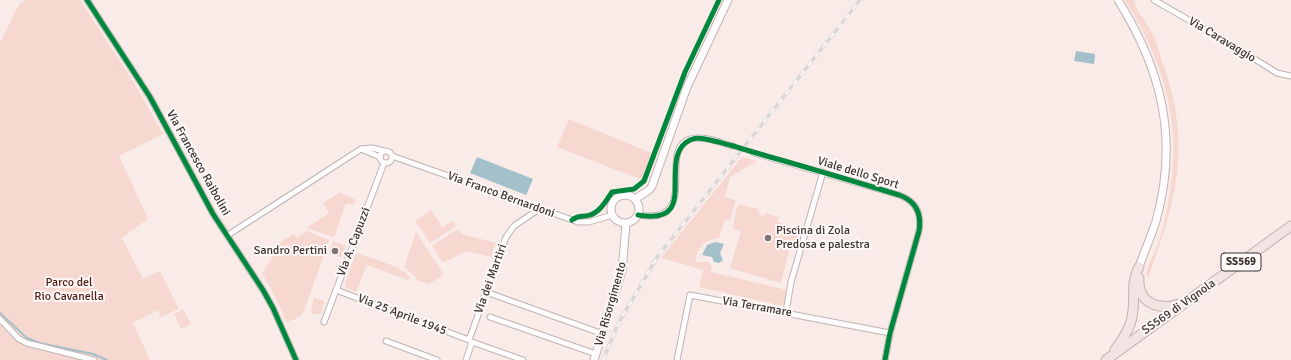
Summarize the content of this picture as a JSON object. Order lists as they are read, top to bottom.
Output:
{
  "streets": {
    "highway": ["SS569", "SS569 di Vignola"],
    "main road": ["Via Risorgimento"],
    "street": [
      "Via Caravaggio",
      "Via Francesco Raibolini",
      "Viale dello Sport",
      "Via Franco Bernardoni",
      "Via A. Capuzzi",
      "Via dei Martiri",
      "Via Terramare",
      "Via 25 Aprile 1945"
    ]
  },
  "crossings": [
    ["Viale dello Sport", "Via Terramare"],
    ["Via Franco Bernardoni", "Via A. Capuzzi"],
    ["Via Franco Bernardoni", "Via dei Martiri"],
    ["Via Franco Bernardoni", "Via Risorgimento"],
    ["Via A. Capuzzi", "Via 25 Aprile 1945"],
    ["SS569", "SS569 di Vignola"],
    ["Via dei Martiri", "Via 25 Aprile 1945"]
  ],
  "parks": ["Parco del Rio Cavanella"],
  "places": ["Piscina di Zola Predosa e palestra", "Sandro Pertini"]
}
